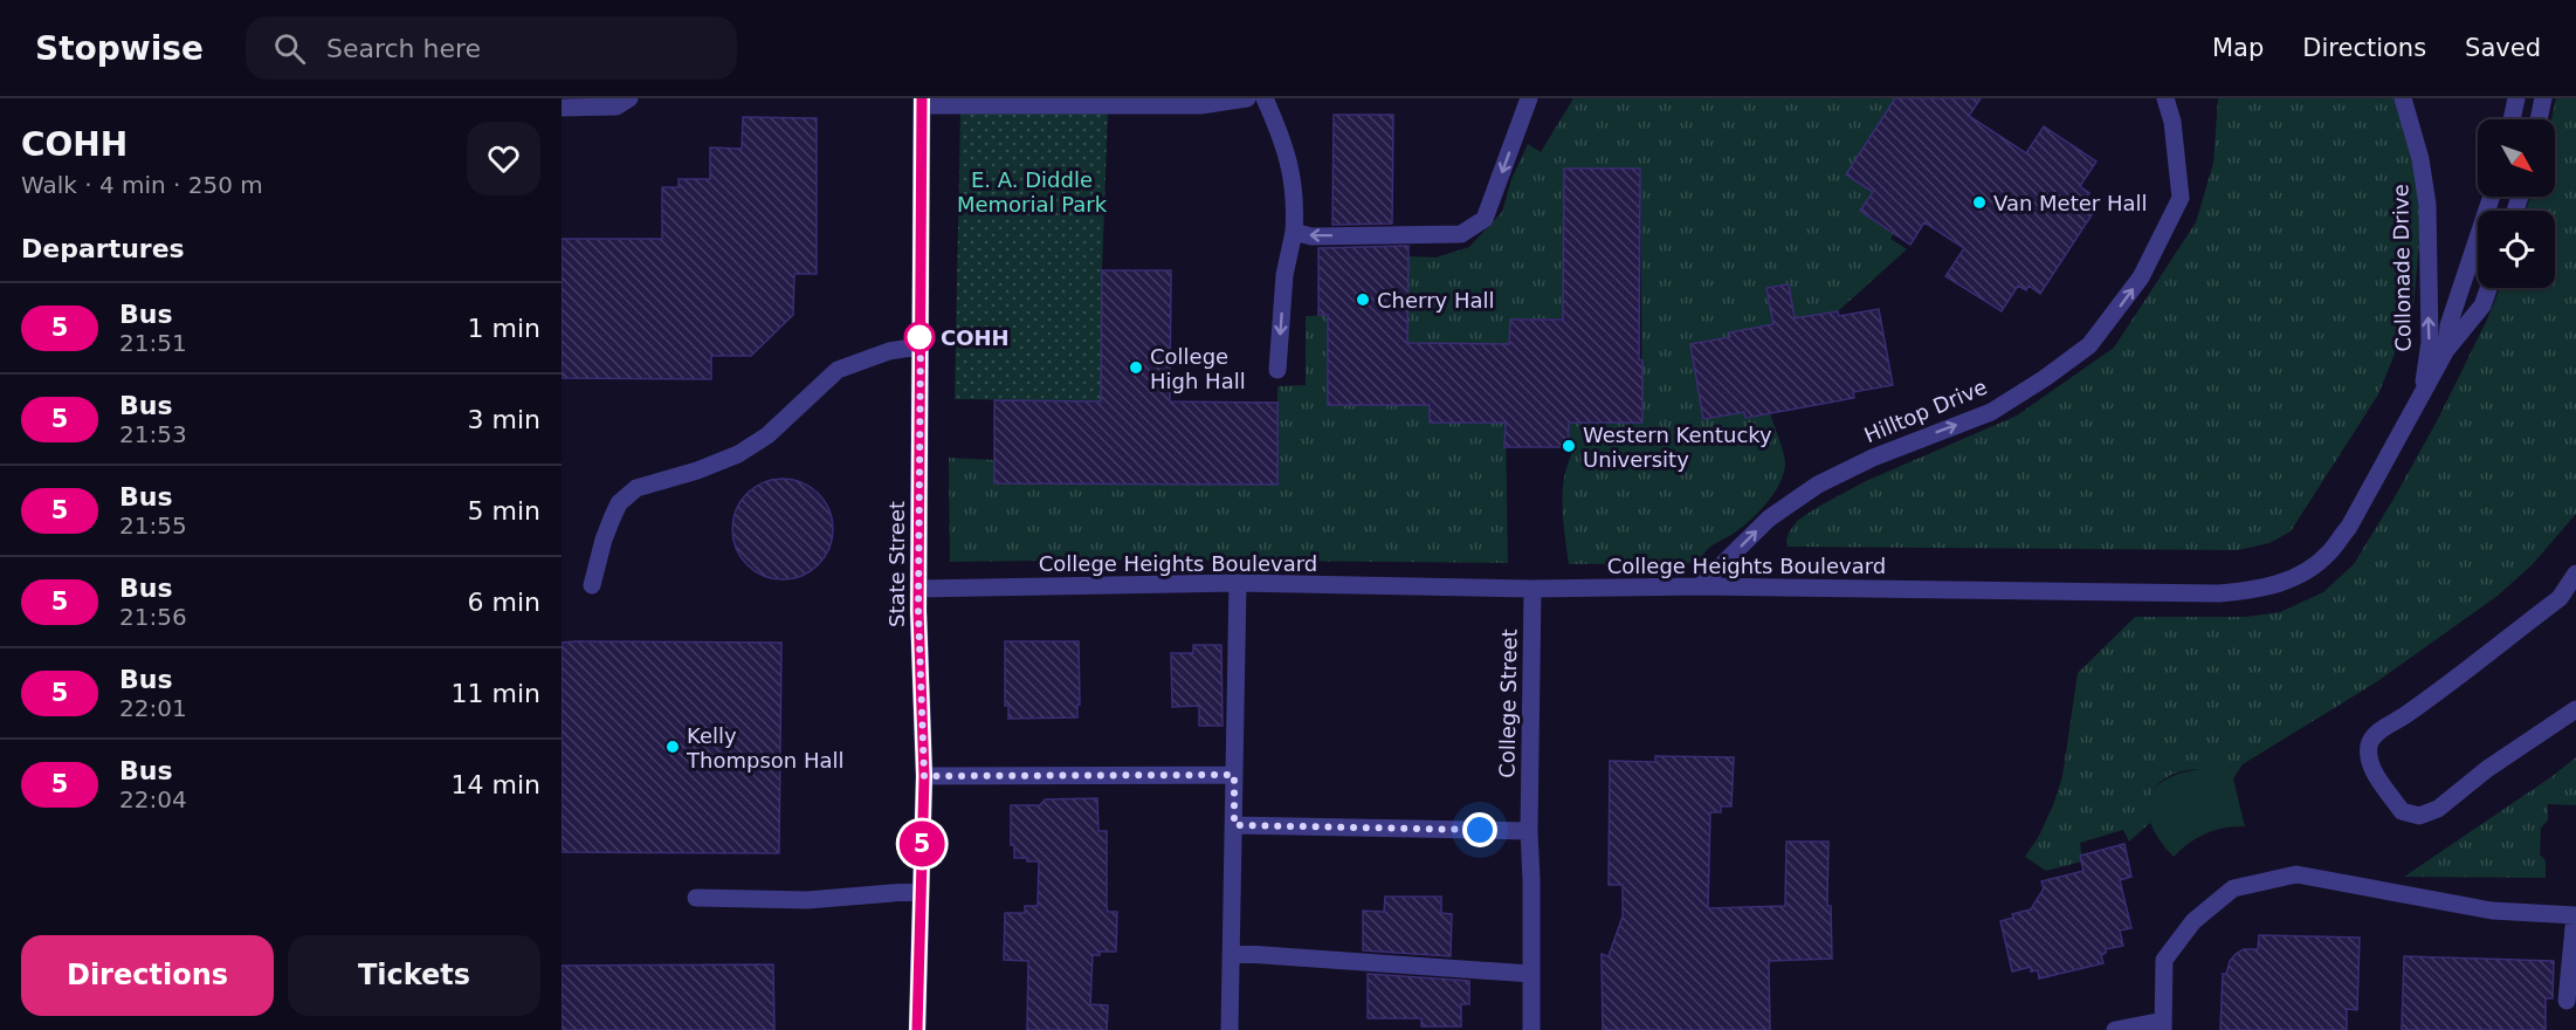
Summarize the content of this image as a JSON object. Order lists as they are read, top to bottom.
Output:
{
  "streets": {
    "street": [
      "Collonade Drive",
      "Hilltop Drive",
      "College Heights Boulevard",
      "State Street",
      "College Street"
    ]
  },
  "crossings": [
    ["Collonade Drive", "College Heights Boulevard"],
    ["Hilltop Drive", "College Heights Boulevard"],
    ["College Heights Boulevard", "State Street"],
    ["College Heights Boulevard", "College Street"]
  ],
  "one_way": ["Collonade Drive", "Hilltop Drive"],
  "parks": ["E. A. Diddle Memorial Park"],
  "places": [
    "Van Meter Hall",
    "Cherry Hall",
    "COHH",
    "College High Hall",
    "Western Kentucky University",
    "Kelly Thompson Hall"
  ],
  "lines": ["bus line 5"],
  "north": "bottom right",
  "page": {
    "header": "Stopwise",
    "search": "Search here",
    "nav": ["Map", "Directions", "Saved"],
    "heading": [
      ["COHH", "Walk · 4 min · 250 m"],
      "Departures"
    ],
    "on_map": "5",
    "list": [
      {
        "mark": "5",
        "name": "Bus",
        "note": "21:51",
        "value": "1 min"
      },
      {
        "mark": "5",
        "name": "Bus",
        "note": "21:53",
        "value": "3 min"
      },
      {
        "mark": "5",
        "name": "Bus",
        "note": "21:55",
        "value": "5 min"
      },
      {
        "mark": "5",
        "name": "Bus",
        "note": "21:56",
        "value": "6 min"
      },
      {
        "mark": "5",
        "name": "Bus",
        "note": "22:01",
        "value": "11 min"
      },
      {
        "mark": "5",
        "name": "Bus",
        "note": "22:04",
        "value": "14 min"
      }
    ],
    "buttons": ["Directions", "Tickets"]
  }
}
